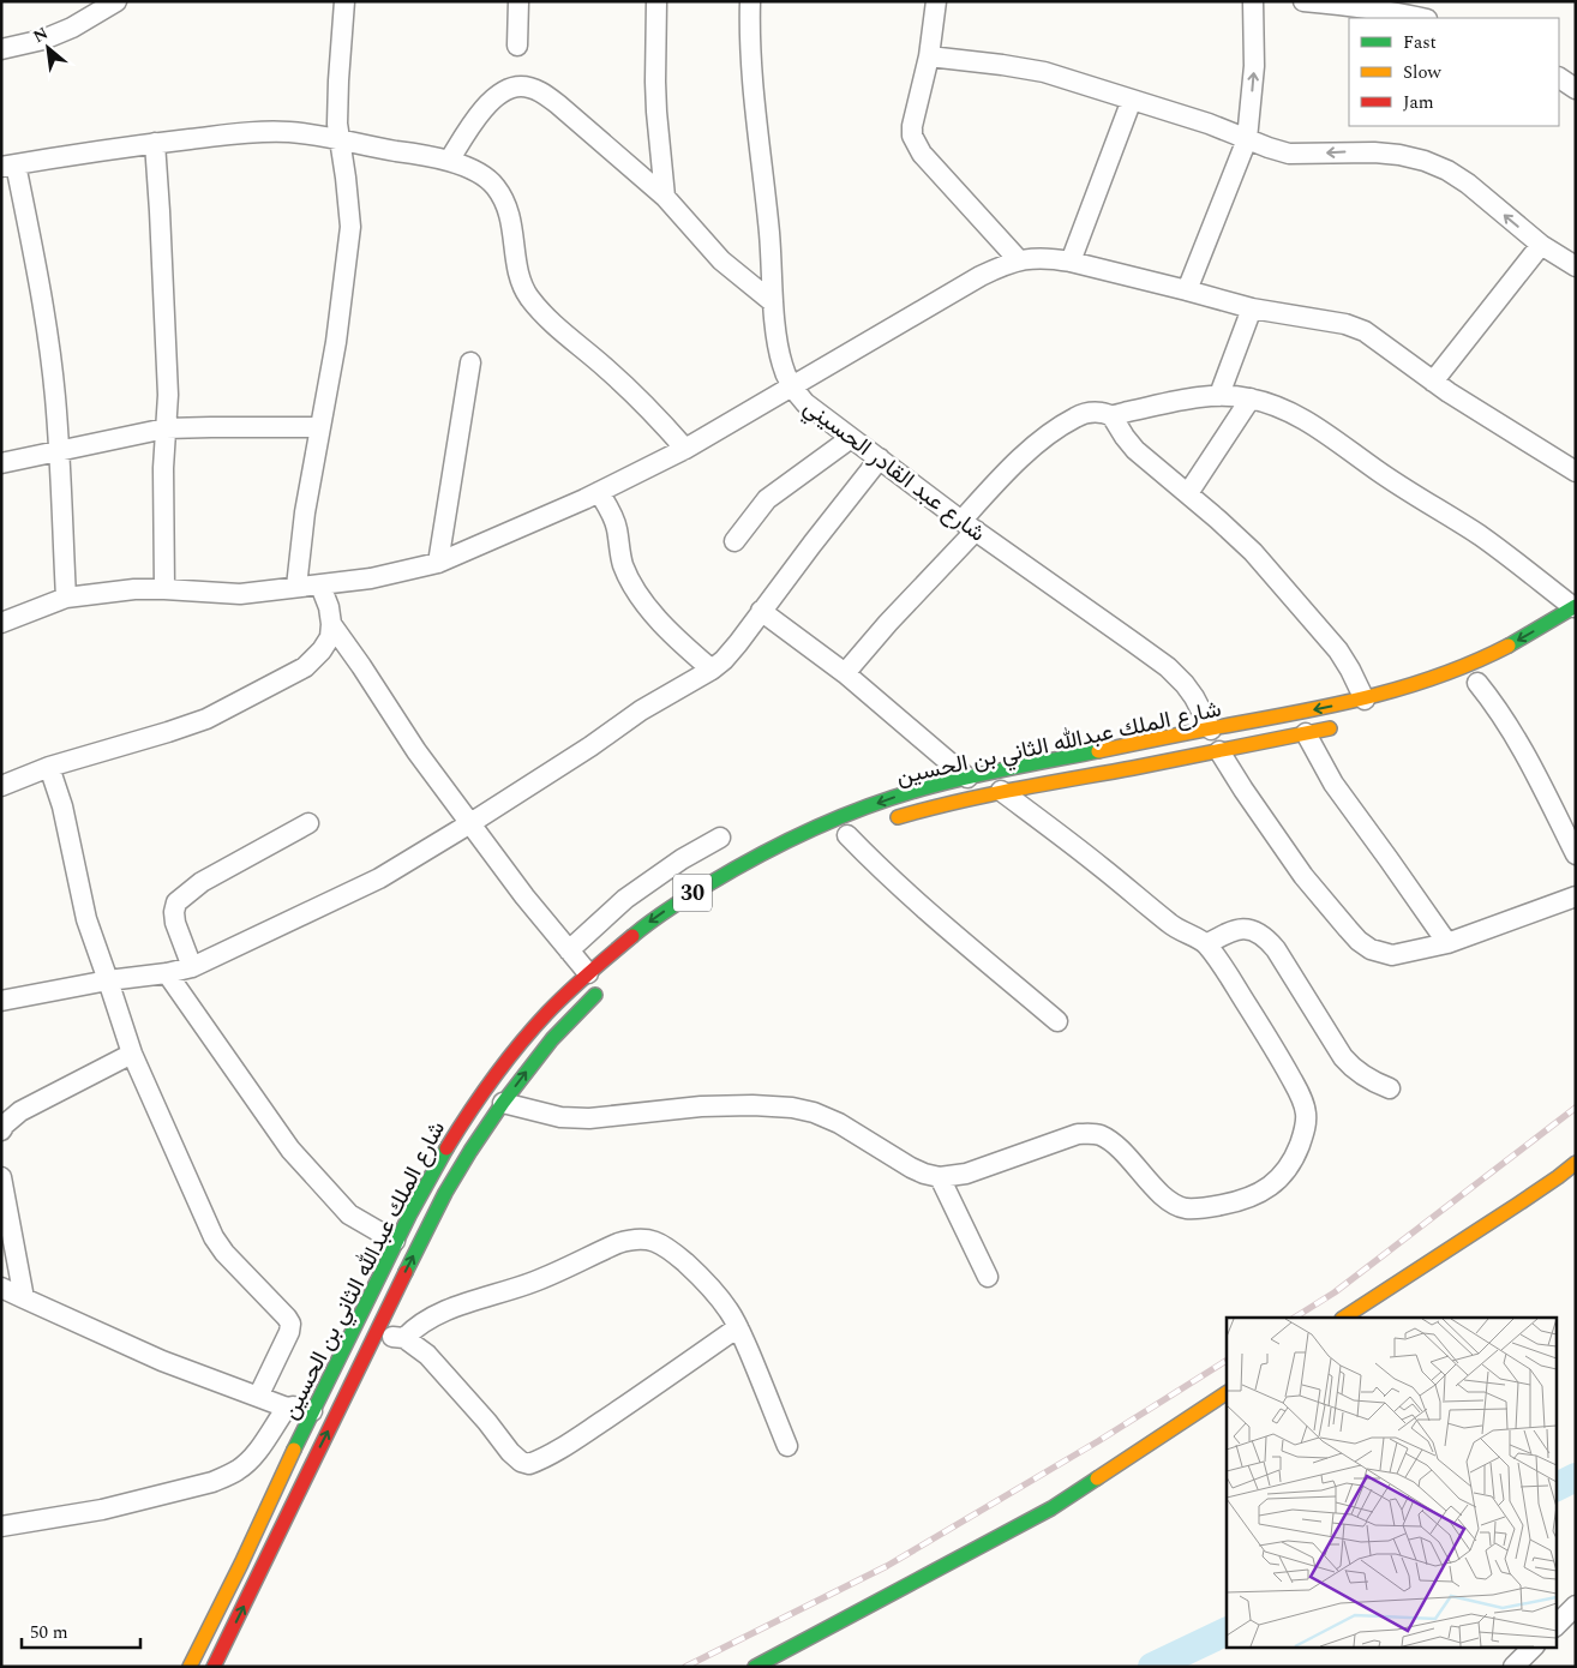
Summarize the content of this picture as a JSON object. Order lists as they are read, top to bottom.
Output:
{
  "streets": {
    "main road": ["شارع الملك عبدالله الثاني بن الحسين", "30"],
    "street": ["شارع عبد القادر الحسيني"]
  },
  "crossings": [
    ["شارع عبد القادر الحسيني", "شارع الملك عبدالله الثاني بن الحسين"]
  ],
  "legend": ["Fast", "Slow", "Jam"],
  "scale_bar": "50 m",
  "north": "top left"
}
